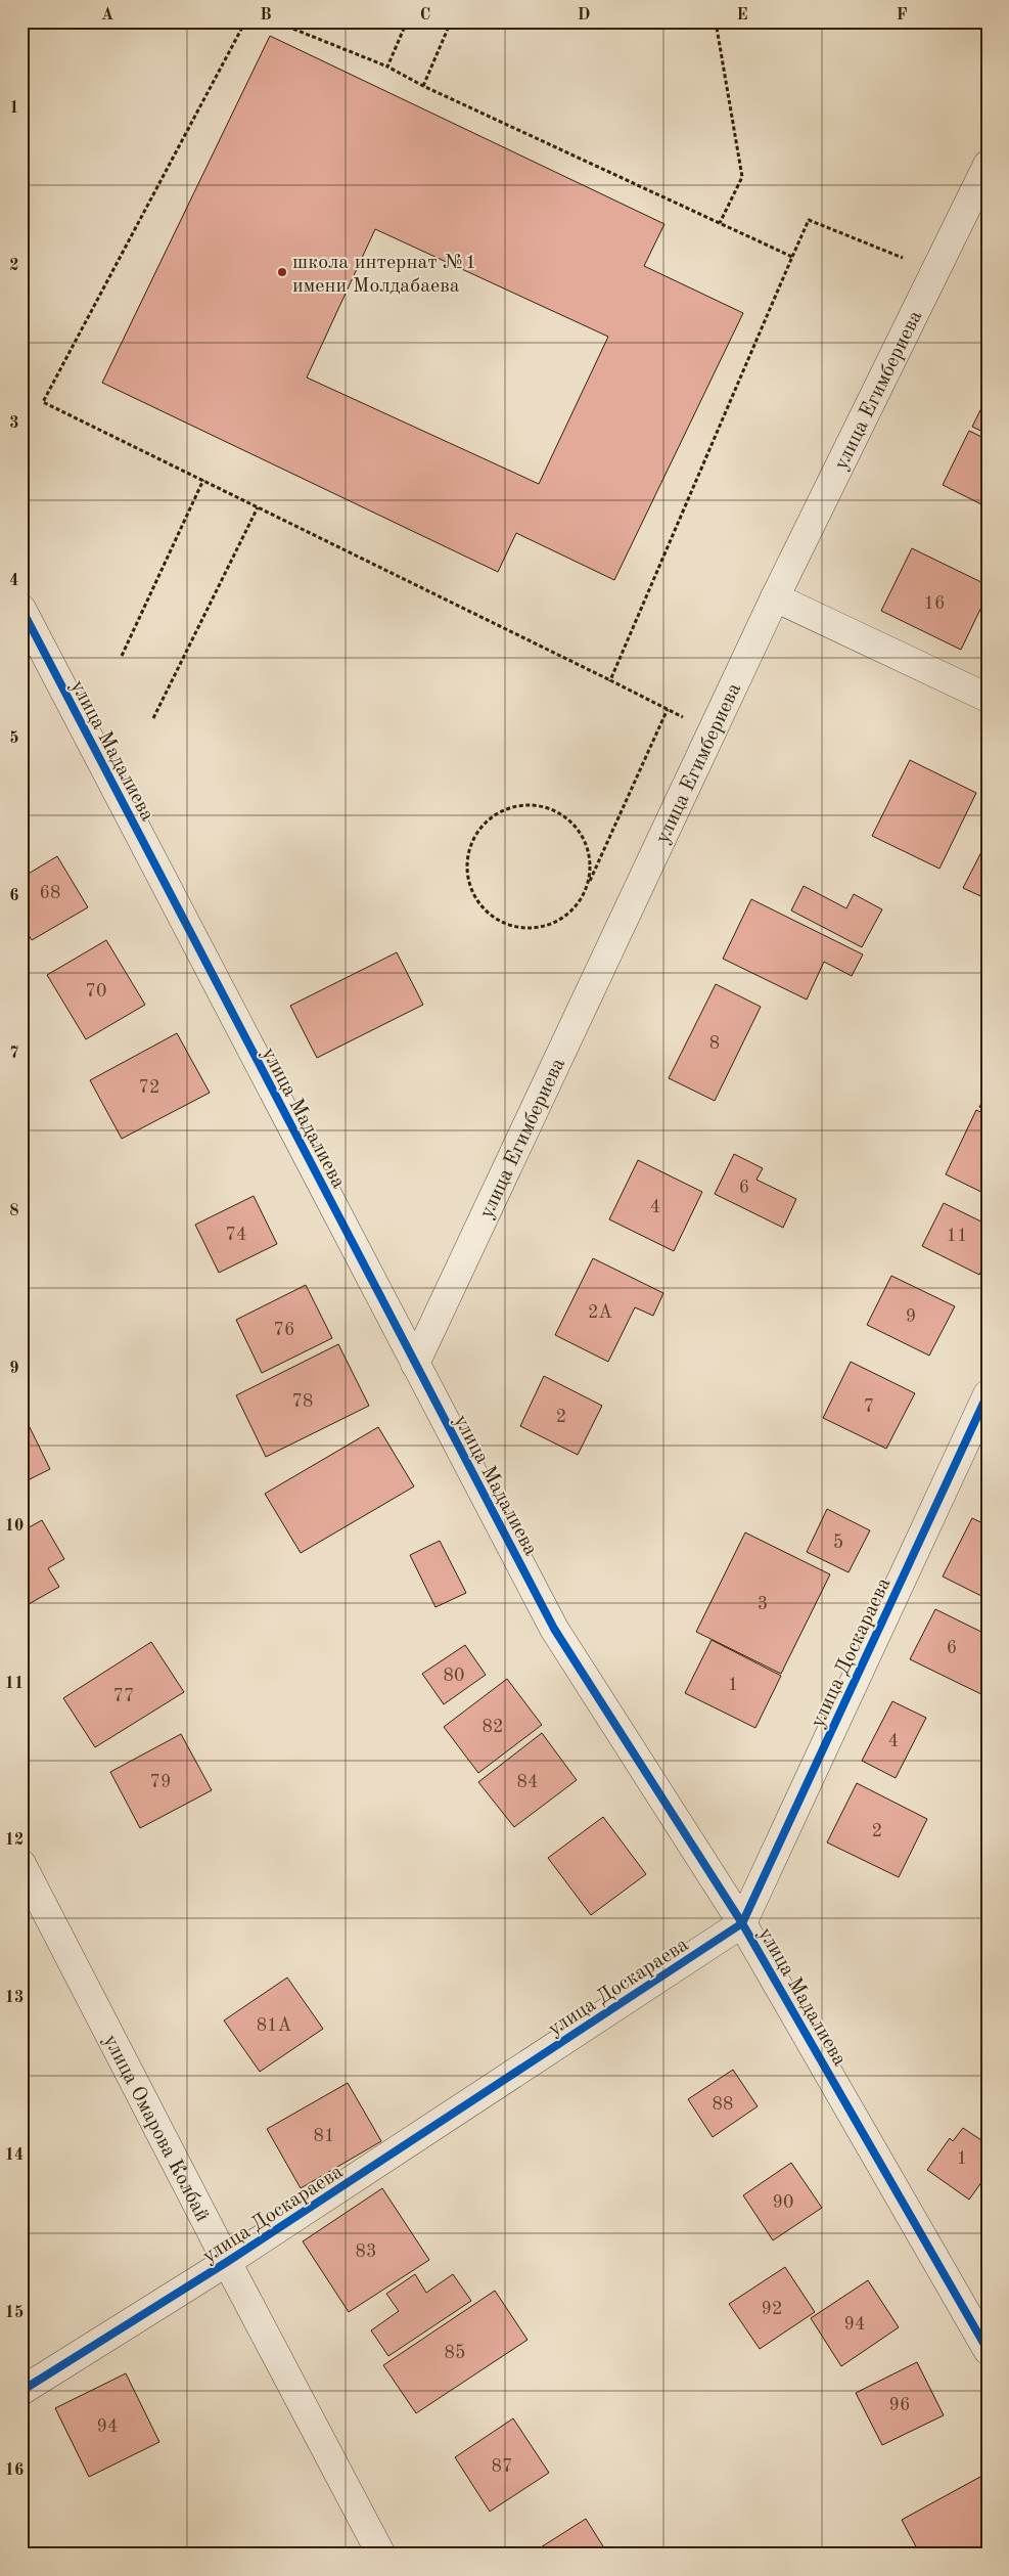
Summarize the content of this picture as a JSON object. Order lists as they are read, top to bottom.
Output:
{
  "streets": {
    "street": [
      "улица Егимбериева",
      "улица Мадалиева",
      "улица Доскараева",
      "улица Омарова Колбай"
    ]
  },
  "crossings": [
    ["улица Егимбериева", "улица Мадалиева"],
    ["улица Мадалиева", "улица Доскараева"],
    ["улица Доскараева", "улица Омарова Колбай"]
  ],
  "places": ["школа интернат №1 имени Молдабаева"],
  "house_numbers": [
    "16",
    "68",
    "70",
    "8",
    "72",
    "6",
    "4",
    "74",
    "11",
    "2А",
    "9",
    "76",
    "78",
    "7",
    "2",
    "5",
    "3",
    "6",
    "80",
    "1",
    "77",
    "82",
    "4",
    "79",
    "84",
    "2",
    "81А",
    "88",
    "81",
    "1",
    "90",
    "83",
    "92",
    "94",
    "85",
    "96",
    "94",
    "87"
  ],
  "grid": {
    "columns": [
      "A",
      "B",
      "C",
      "D",
      "E",
      "F"
    ],
    "rows": [
      "1",
      "2",
      "3",
      "4",
      "5",
      "6",
      "7",
      "8",
      "9",
      "10",
      "11",
      "12",
      "13",
      "14",
      "15",
      "16"
    ]
  }
}
